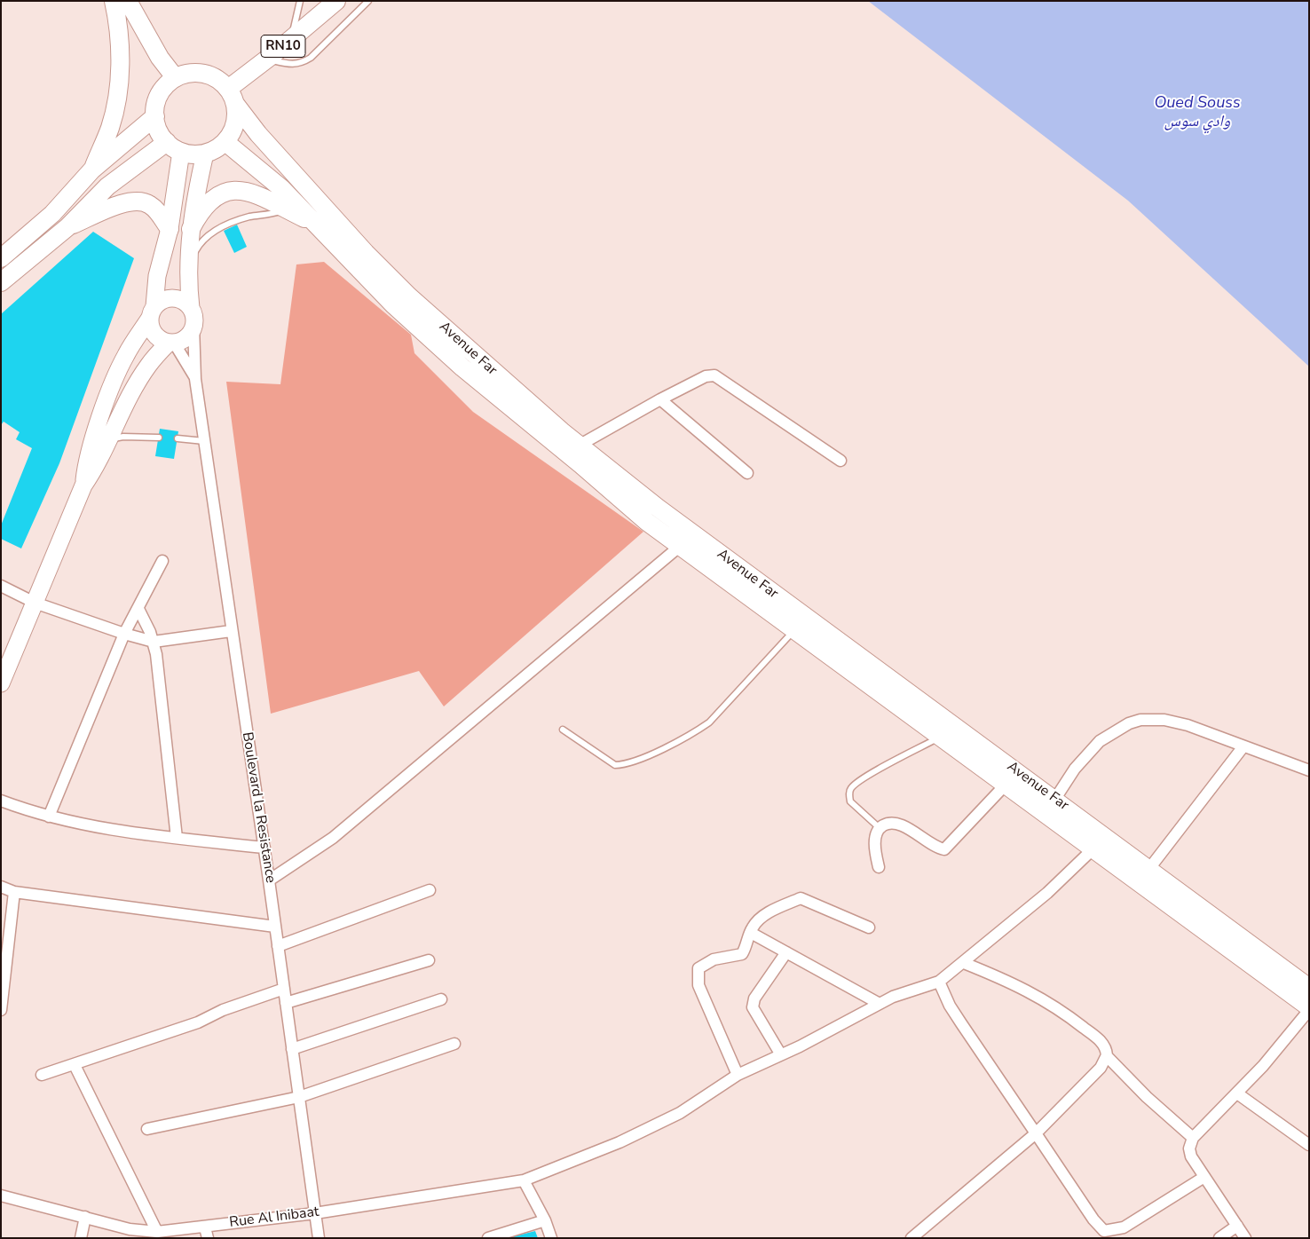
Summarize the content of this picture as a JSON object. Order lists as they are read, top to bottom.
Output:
{
  "streets": {
    "main road": ["RN10", "Avenue Far"],
    "street": ["Boulevard la Resistance", "Rue Al Inibaat"]
  },
  "crossings": [
    ["RN10", "Avenue Far"],
    ["Boulevard la Resistance", "Rue Al Inibaat"]
  ],
  "water": ["Oued Souss وادي سوس"]
}
